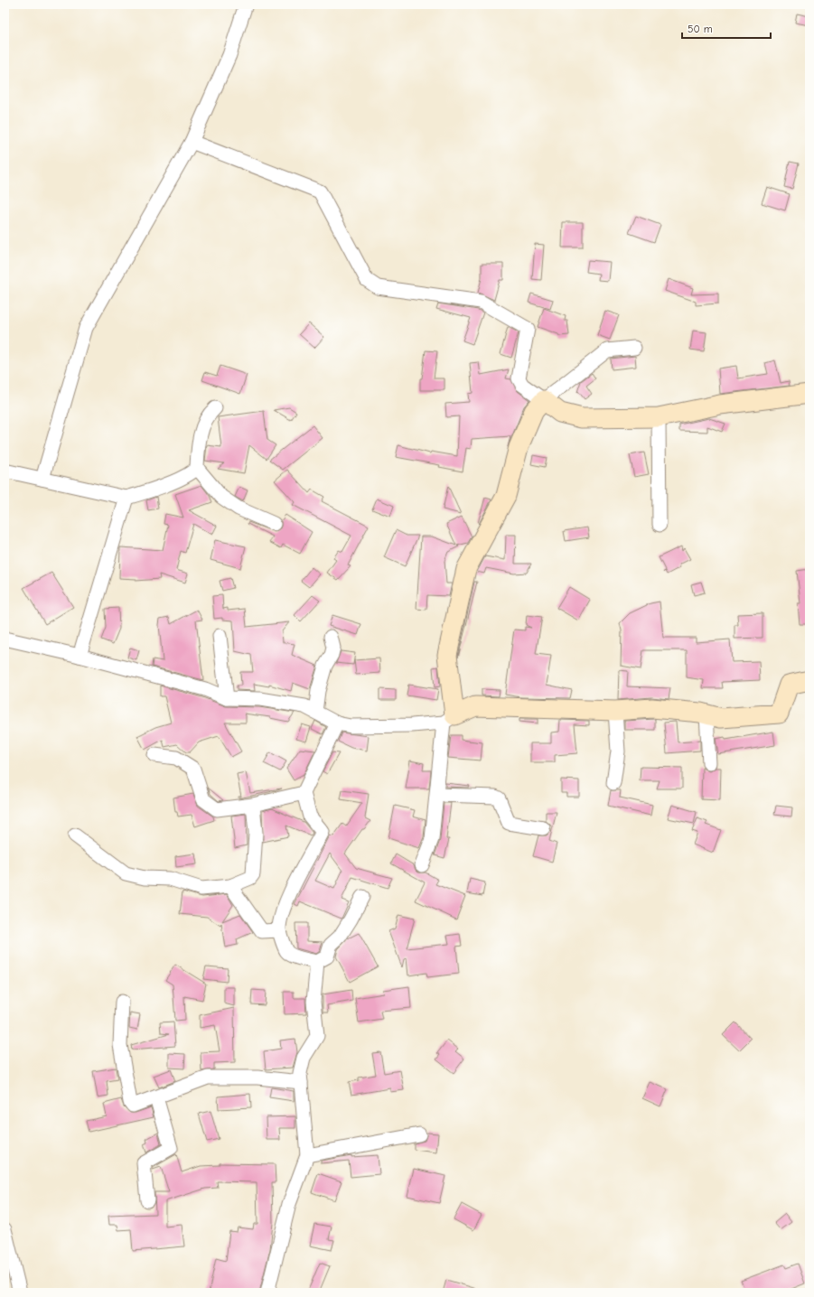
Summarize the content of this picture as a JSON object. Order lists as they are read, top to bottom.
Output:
{
  "scale_bar": "50 m"
}
